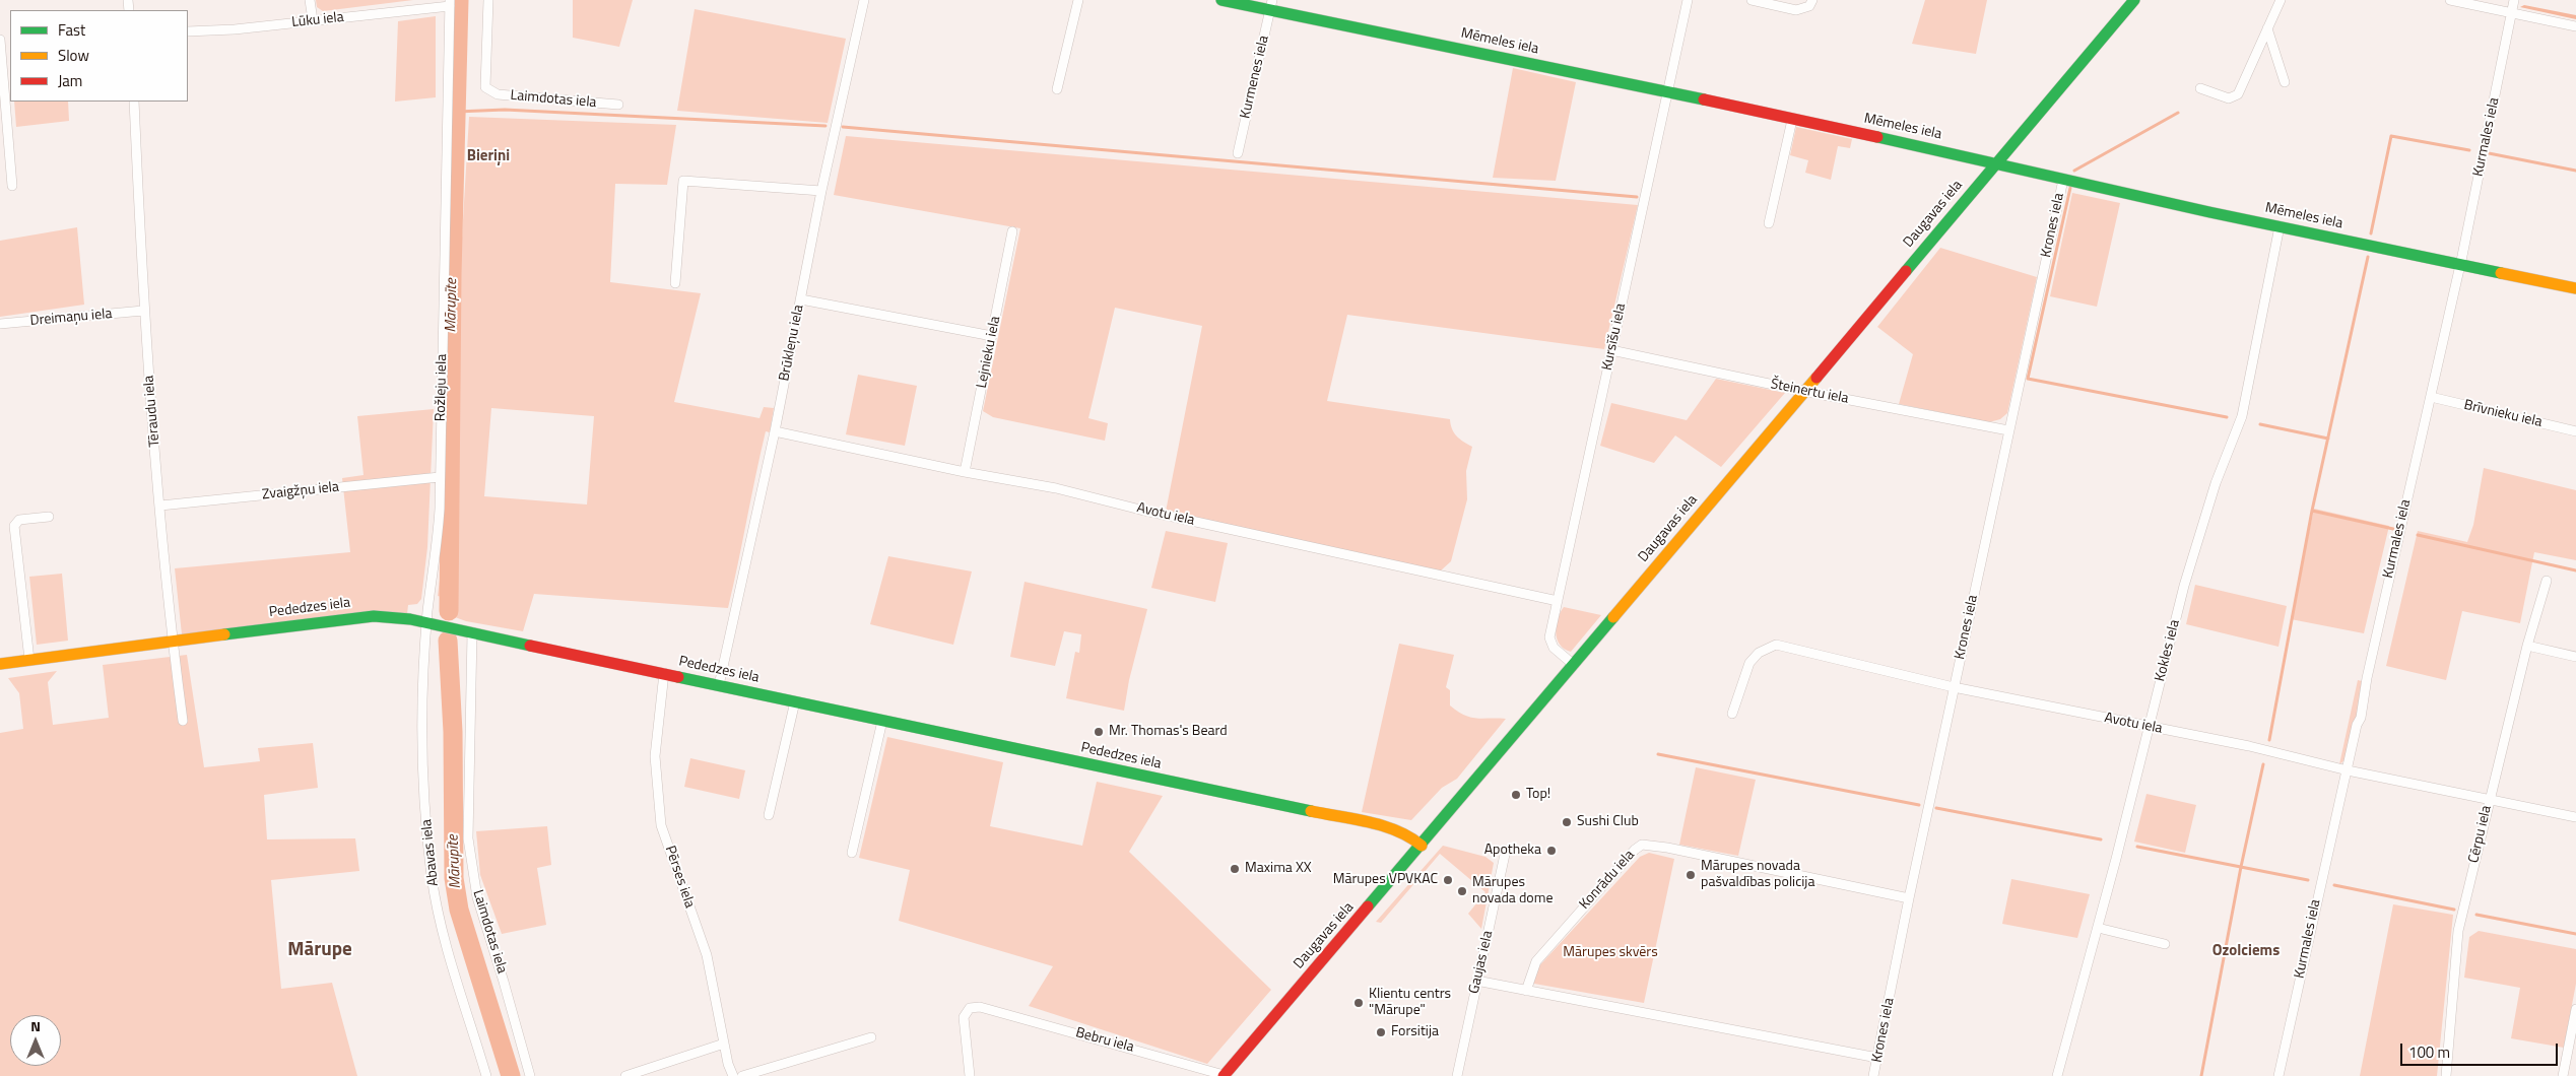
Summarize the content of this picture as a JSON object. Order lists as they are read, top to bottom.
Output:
{
  "streets": {
    "street": [
      "Lūku iela",
      "Mēmeles iela",
      "Kurmenes iela",
      "Laimdotas iela",
      "Kurmales iela",
      "Daugavas iela",
      "Krones iela",
      "Dreimaņu iela",
      "Kursīšu iela",
      "Brūkleņu iela",
      "Lejnieku iela",
      "Rožleju iela",
      "Šteinertu iela",
      "Tēraudu iela",
      "Brīvnieku iela",
      "Zvaigžņu iela",
      "Avotu iela",
      "Pededzes iela",
      "Kokles iela",
      "Cērpu iela",
      "Abavas iela",
      "Pērses iela",
      "Konrādu iela",
      "Gaujas iela",
      "Bebru iela"
    ]
  },
  "crossings": [
    ["Lūku iela", "Rožleju iela"],
    ["Mēmeles iela", "Kurmenes iela"],
    ["Mēmeles iela", "Kurmales iela"],
    ["Mēmeles iela", "Daugavas iela"],
    ["Mēmeles iela", "Krones iela"],
    ["Mēmeles iela", "Kursīšu iela"],
    ["Mēmeles iela", "Kokles iela"],
    ["Laimdotas iela", "Pededzes iela"],
    ["Kurmales iela", "Brīvnieku iela"],
    ["Kurmales iela", "Avotu iela"],
    ["Daugavas iela", "Kursīšu iela"],
    ["Daugavas iela", "Šteinertu iela"],
    ["Daugavas iela", "Pededzes iela"],
    ["Daugavas iela", "Bebru iela"],
    ["Krones iela", "Šteinertu iela"],
    ["Krones iela", "Avotu iela"],
    ["Krones iela", "Konrādu iela"],
    ["Dreimaņu iela", "Tēraudu iela"],
    ["Kursīšu iela", "Šteinertu iela"],
    ["Kursīšu iela", "Avotu iela"],
    ["Brūkleņu iela", "Avotu iela"],
    ["Brūkleņu iela", "Pededzes iela"],
    ["Lejnieku iela", "Avotu iela"],
    ["Rožleju iela", "Zvaigžņu iela"],
    ["Rožleju iela", "Pededzes iela"],
    ["Rožleju iela", "Abavas iela"],
    ["Tēraudu iela", "Zvaigžņu iela"],
    ["Tēraudu iela", "Pededzes iela"],
    ["Avotu iela", "Kokles iela"],
    ["Avotu iela", "Cērpu iela"],
    ["Pededzes iela", "Abavas iela"],
    ["Pededzes iela", "Pērses iela"]
  ],
  "districts": ["Bieriņi", "Mārupe", "Ozolciems"],
  "water": ["Mārupīte"],
  "parks": ["Mārupes skvērs"],
  "places": [
    "Mr. Thomas's Beard",
    "Top!",
    "Sushi Club",
    "Apotheka",
    "Maxima XX",
    "Mārupes novada pašvaldības policija",
    "Mārupes VPVKAC",
    "Mārupes novada dome",
    "Klientu centrs \"Mārupe\"",
    "Forsitija"
  ],
  "legend": ["Fast", "Slow", "Jam"],
  "scale_bar": "100 m",
  "north": "top"
}
